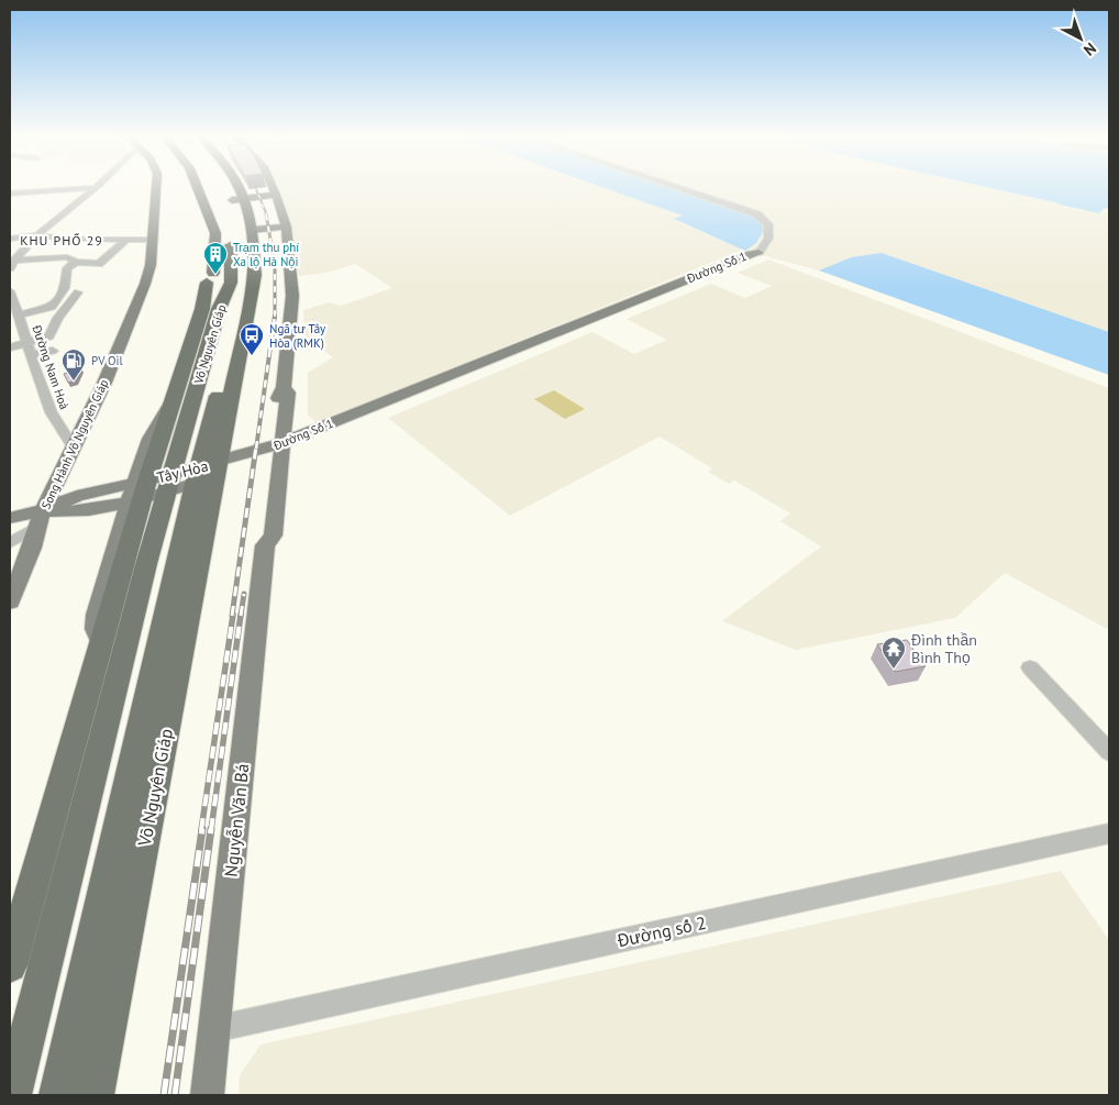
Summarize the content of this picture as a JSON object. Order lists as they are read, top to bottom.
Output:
{
  "streets": {
    "highway": ["Võ Nguyên Giáp"],
    "main road": ["Đường Số 1", "Song Hành Võ Nguyên Giáp", "Nguyễn Văn Bá"],
    "street": ["Đường Nam Hoà", "Đường số 2"]
  },
  "crossings": [
    ["Đường Số 1", "Võ Nguyên Giáp"],
    ["Đường Số 1", "Nguyễn Văn Bá"],
    ["Đường Nam Hoà", "Song Hành Võ Nguyên Giáp"],
    ["Nguyễn Văn Bá", "Đường số 2"]
  ],
  "districts": ["KHU PHỐ 29"],
  "places": {
    "building": ["Trạm thu phí Xa lộ Hà Nội"],
    "bus stop": ["Ngã tư Tây Hòa (RMK)"],
    "fuel station": ["PV Oil"],
    "temple": ["Đình thần Bình Thọ"]
  },
  "north": "bottom right"
}
